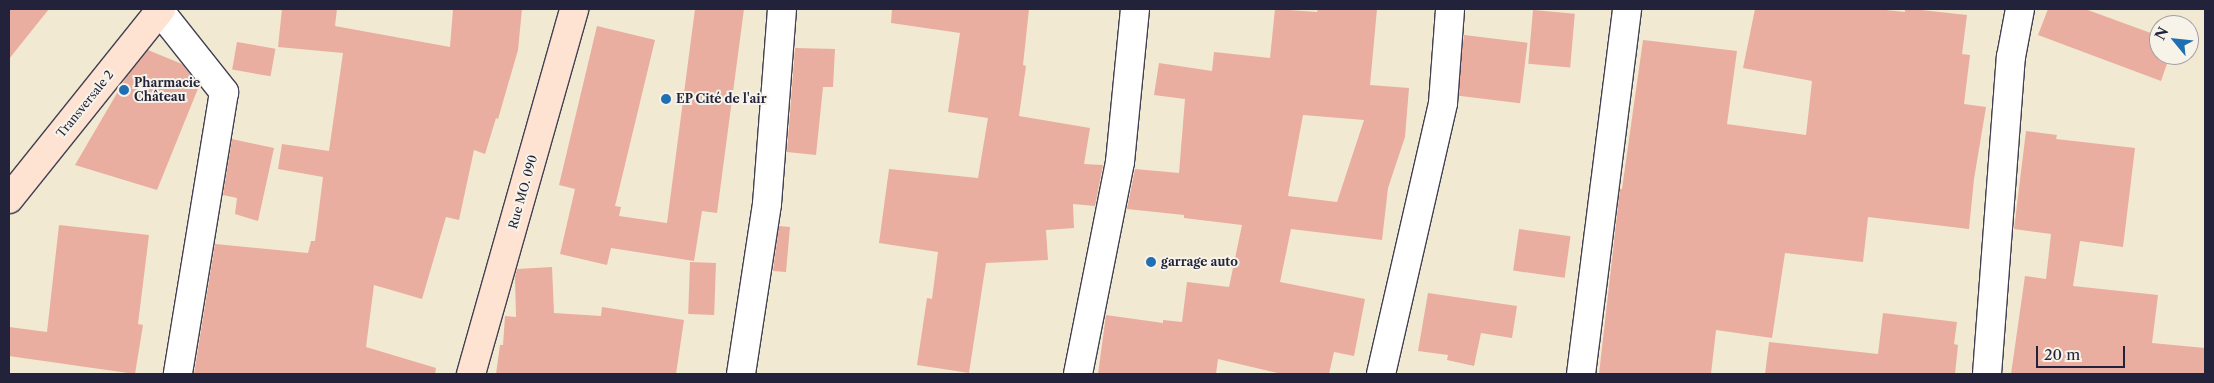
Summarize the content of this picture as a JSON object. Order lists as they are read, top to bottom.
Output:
{
  "streets": {
    "street": ["Transversale 2", "Rue MO. 090"]
  },
  "places": ["Pharmacie Château", "EP Cité de l'air", "garrage auto"],
  "scale_bar": "20 m",
  "north": "top left"
}
